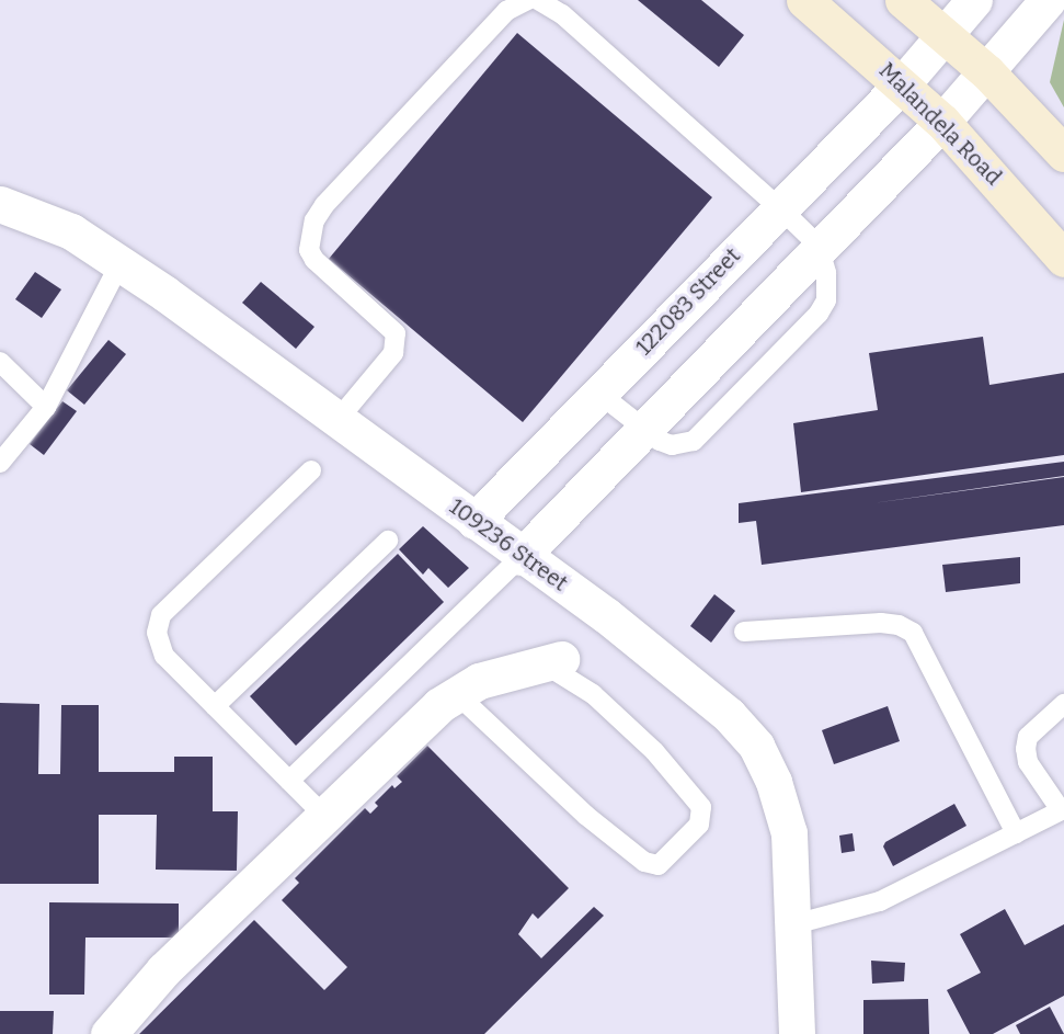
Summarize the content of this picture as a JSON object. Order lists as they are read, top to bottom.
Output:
{
  "streets": {
    "main road": ["Malandela Road"],
    "street": ["122083 Street", "109236 Street"]
  },
  "crossings": [
    ["Malandela Road", "122083 Street"],
    ["122083 Street", "109236 Street"]
  ]
}
